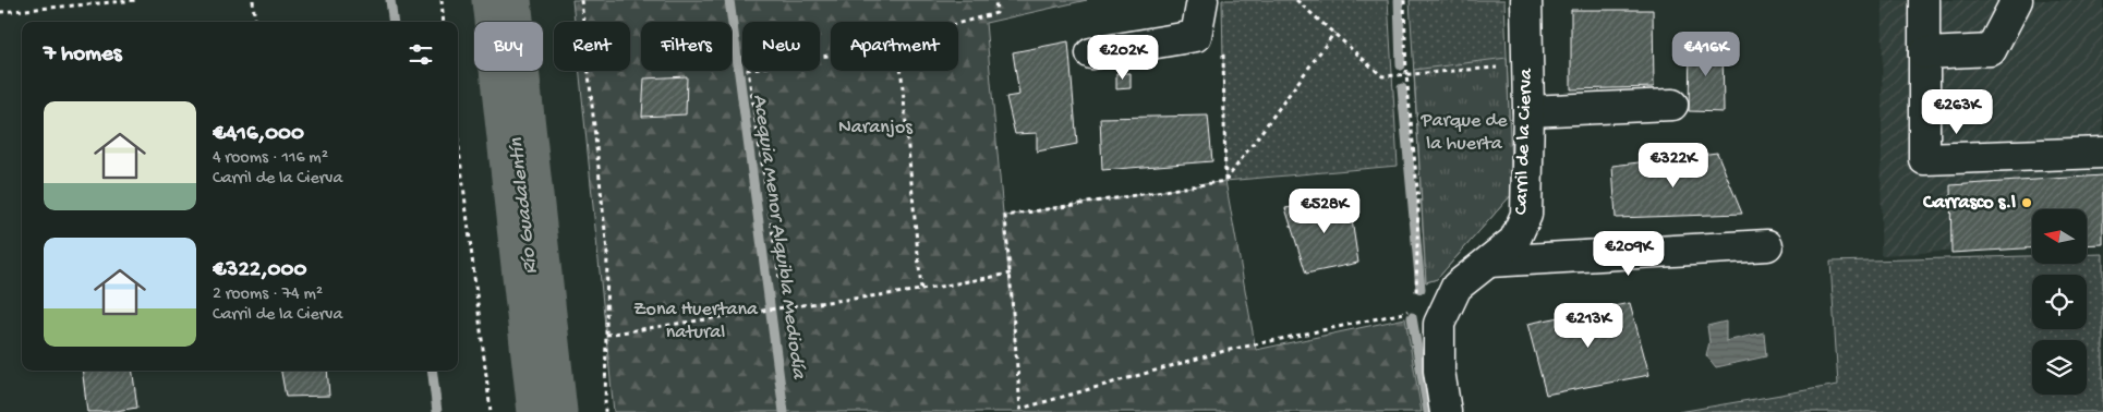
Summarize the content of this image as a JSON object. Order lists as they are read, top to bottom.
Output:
{
  "streets": {
    "street": ["Carril de la Cierva"]
  },
  "water": ["Río Guadalentín", "Acequia Menor Alquibla Mediodía"],
  "parks": ["Parque de la huerta", "Naranjos", "Zona Huertana natural"],
  "places": ["Carrasco s.l"],
  "north": "left",
  "page": {
    "chip": [
      "Buy",
      "Rent",
      "Filters",
      "New",
      "Apartment"
    ],
    "heading": "7 homes",
    "price": [
      "€416K",
      "€202K",
      "€263K",
      "€322K",
      "€528K",
      "€209K",
      "€213K"
    ],
    "list": [
      {
        "name": "€416,000",
        "note": "4 rooms · 116 m² · Carril de la Cierva"
      },
      {
        "name": "€322,000",
        "note": "2 rooms · 74 m² · Carril de la Cierva"
      }
    ]
  }
}
